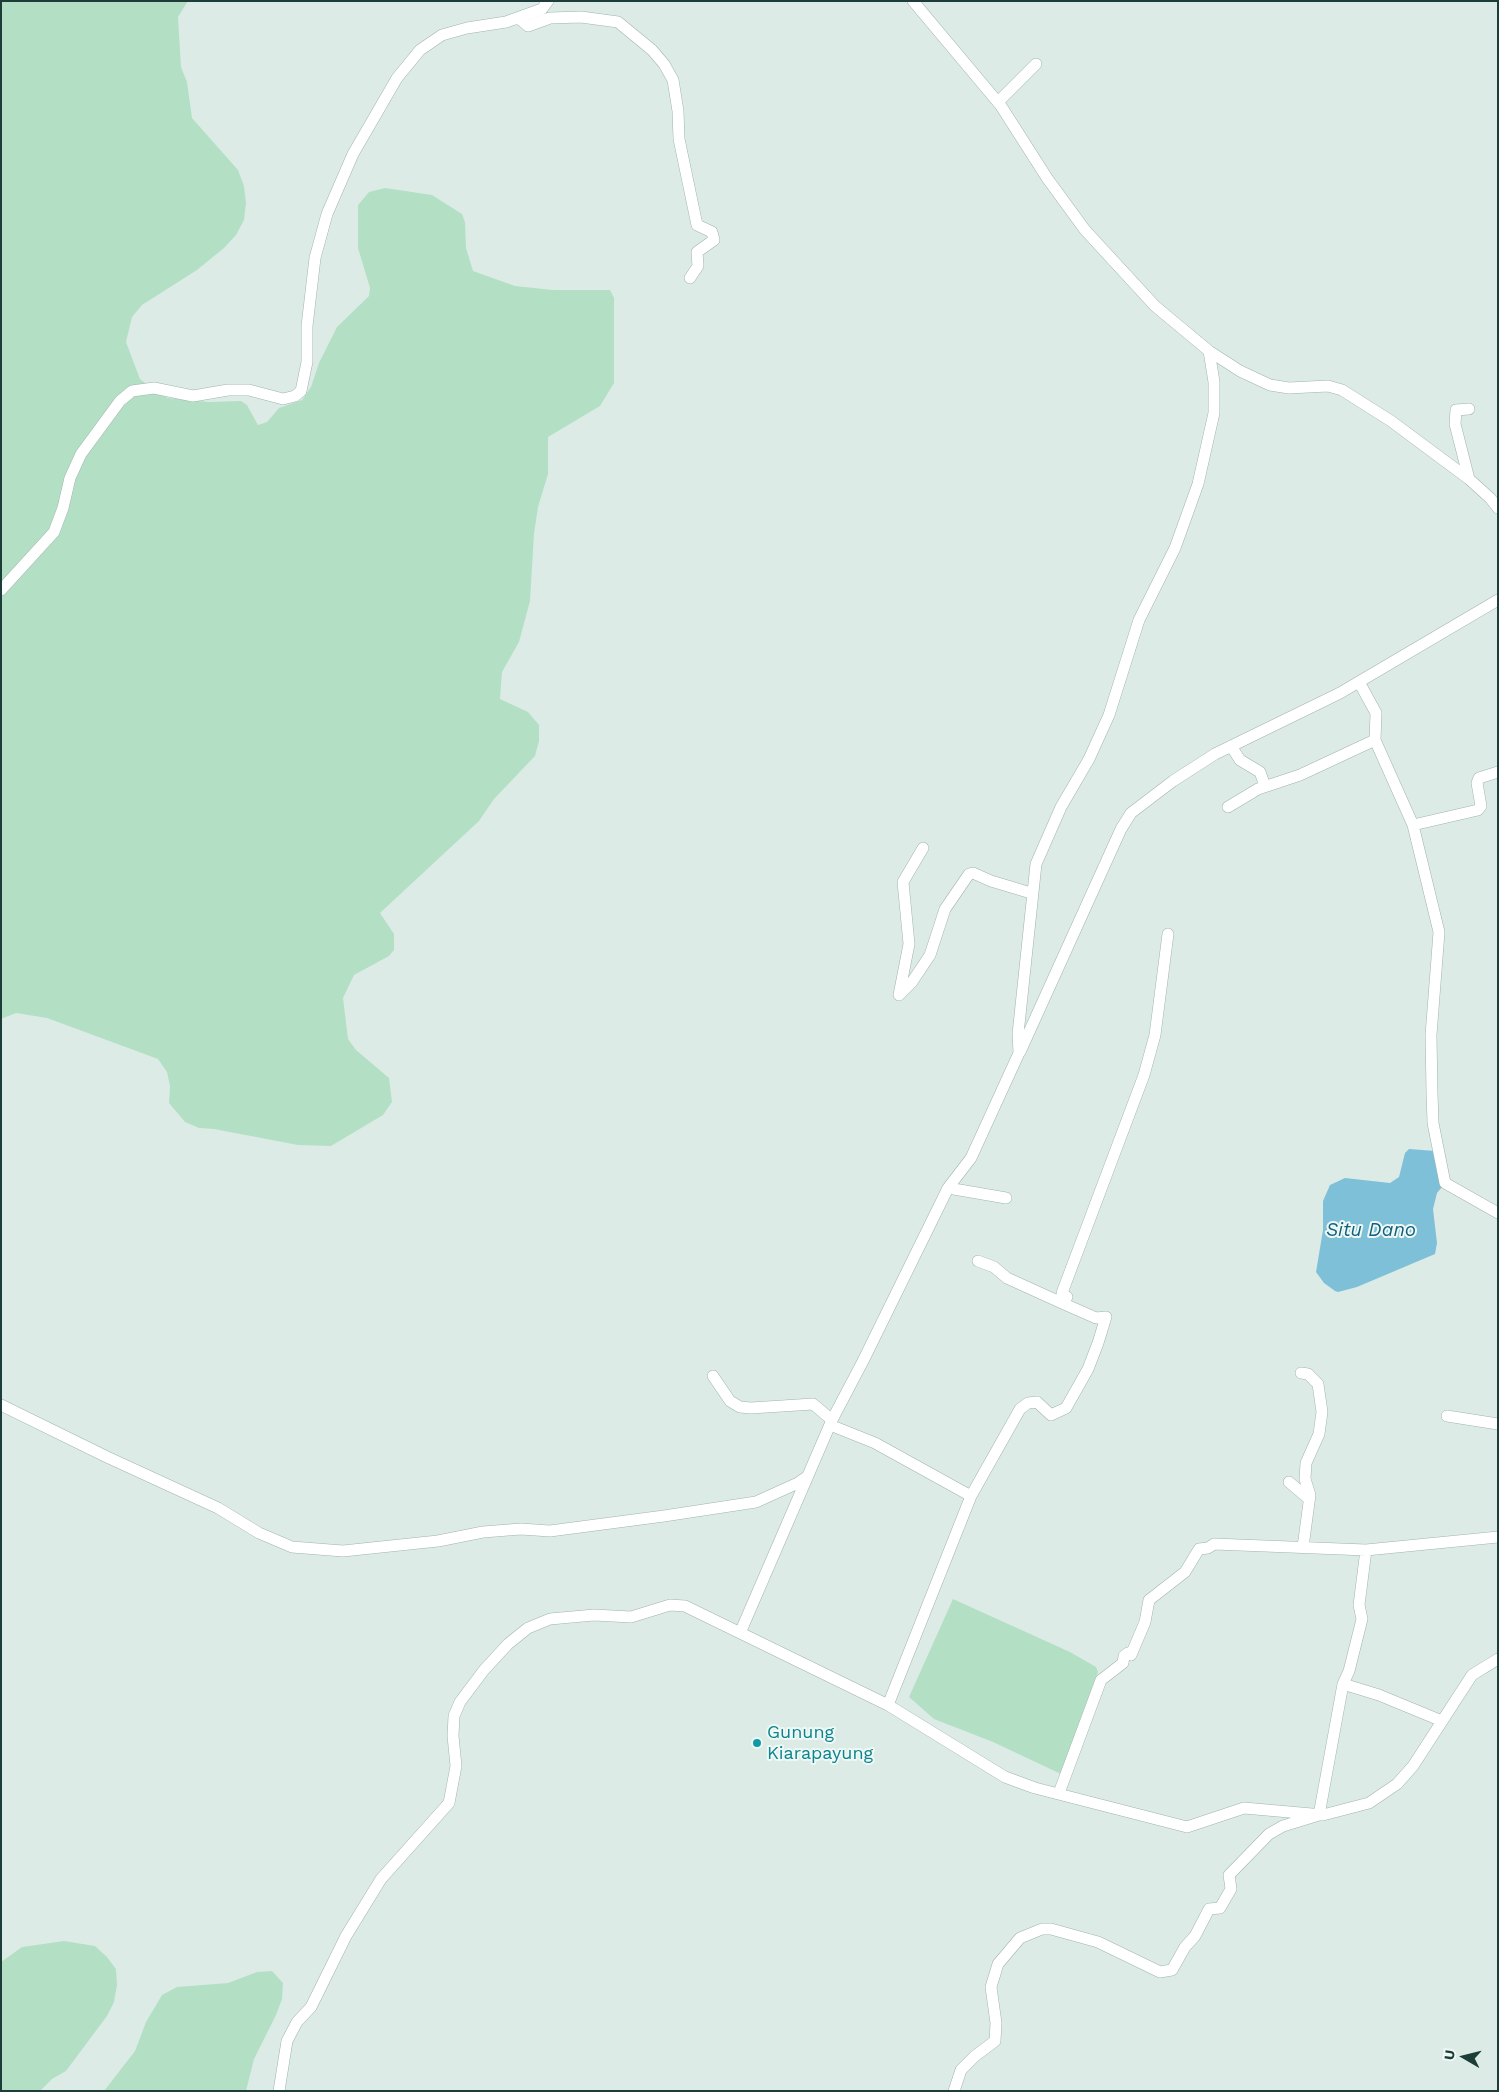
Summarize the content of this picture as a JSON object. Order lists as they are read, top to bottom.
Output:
{
  "water": ["Situ Dano"],
  "places": ["Gunung Kiarapayung"],
  "north": "left"
}
